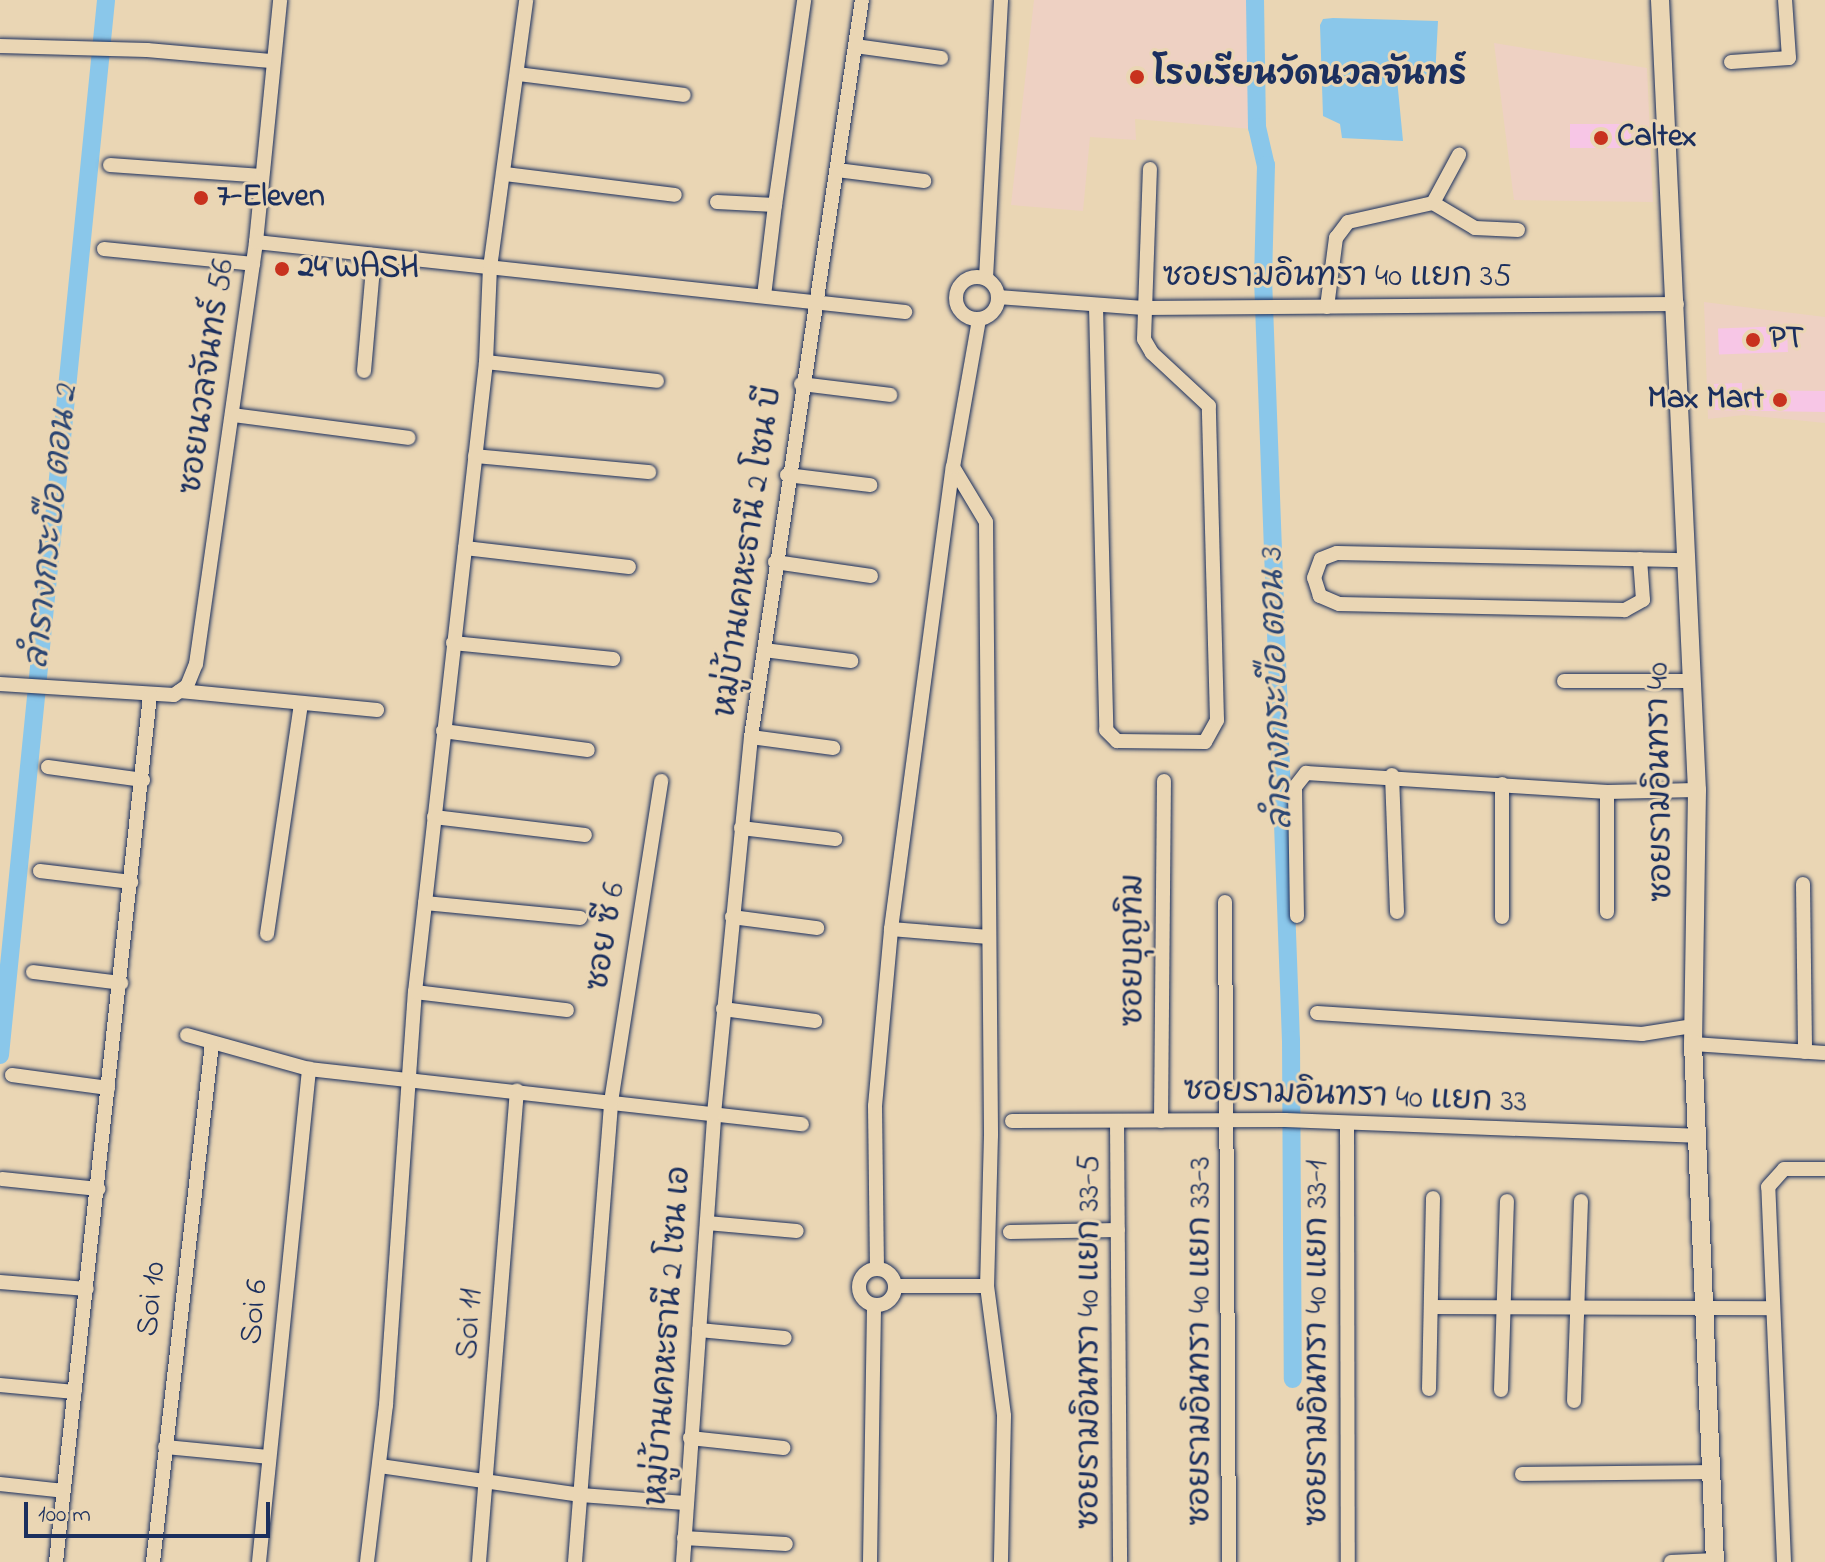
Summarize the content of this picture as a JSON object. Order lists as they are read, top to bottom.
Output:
{
  "streets": {
    "street": [
      "ซอยรามอินทรา 40 แยก 35",
      "ซอยนวลจันทร์ 56",
      "หมู่บ้านเคหะธานี 2 โซน บี",
      "ซอยรามอินทรา 40",
      "ซอย ซี 6",
      "ซอยบุญทิม",
      "ซอยรามอินทรา 40 แยก 33",
      "Soi 10",
      "Soi 6",
      "Soi 11",
      "หมู่บ้านเคหะธานี 2 โซน เอ",
      "ซอยรามอินทรา 40 แยก 33-3",
      "ซอยรามอินทรา 40 แยก 33-5",
      "ซอยรามอินทรา 40 แยก 33-1"
    ]
  },
  "crossings": [
    ["ซอยรามอินทรา 40 แยก 35", "ซอยรามอินทรา 40"],
    ["หมู่บ้านเคหะธานี 2 โซน บี", "หมู่บ้านเคหะธานี 2 โซน เอ"],
    ["ซอยรามอินทรา 40", "ซอยรามอินทรา 40 แยก 33"],
    ["ซอยบุญทิม", "ซอยรามอินทรา 40 แยก 33"],
    ["ซอยรามอินทรา 40 แยก 33", "ซอยรามอินทรา 40 แยก 33-3"],
    ["ซอยรามอินทรา 40 แยก 33", "ซอยรามอินทรา 40 แยก 33-5"],
    ["ซอยรามอินทรา 40 แยก 33", "ซอยรามอินทรา 40 แยก 33-1"]
  ],
  "water": ["ลำรางกระบือ ตอน 2", "ลำรางกระบือ ตอน 3"],
  "places": [
    "โรงเรียนวัดนวลจันทร์",
    "Caltex",
    "7-Eleven",
    "24 WASH",
    "PT",
    "Max Mart"
  ],
  "scale_bar": "100 m"
}
